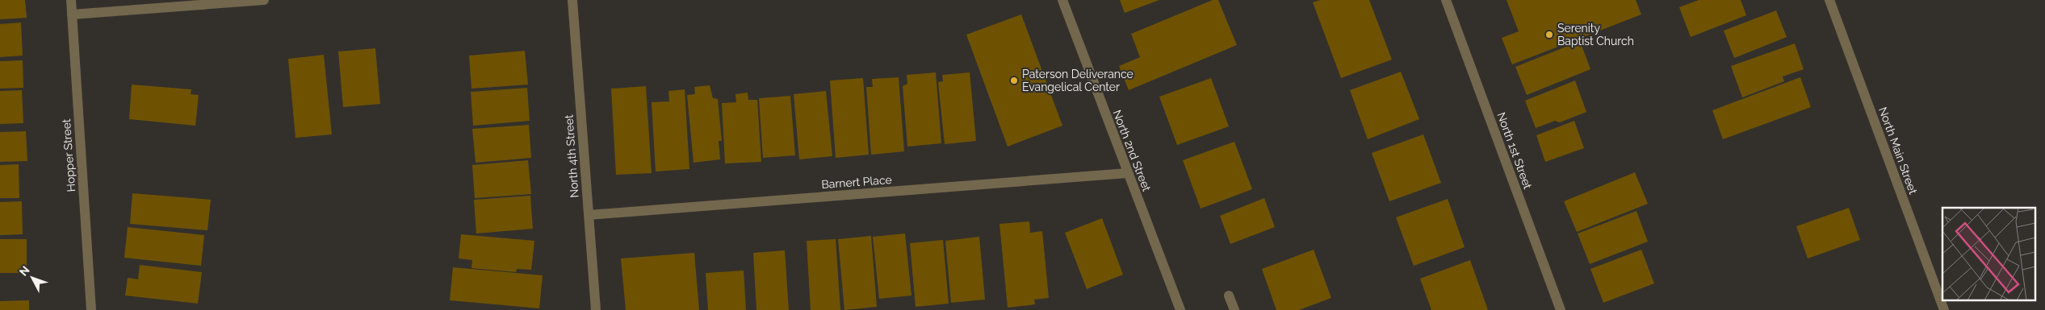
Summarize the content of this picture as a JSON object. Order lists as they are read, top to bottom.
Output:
{
  "streets": {
    "street": [
      "North 2nd Street",
      "North 1st Street",
      "North Main Street",
      "Hopper Street",
      "North 4th Street",
      "Barnert Place"
    ]
  },
  "crossings": [
    ["North 2nd Street", "Barnert Place"],
    ["North 4th Street", "Barnert Place"]
  ],
  "places": ["Serenity Baptist Church", "Paterson Deliverance Evangelical Center"],
  "north": "top left"
}
